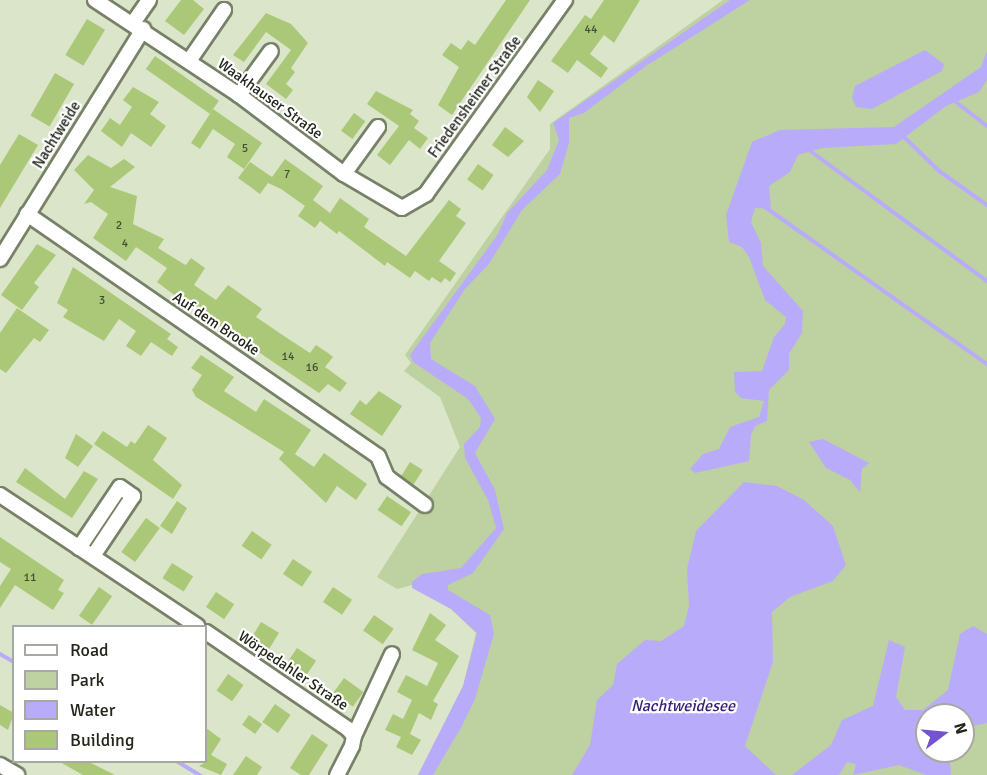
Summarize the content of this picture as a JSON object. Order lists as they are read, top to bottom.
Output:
{
  "streets": {
    "street": [
      "Friedensheimer Straße",
      "Waakhauser Straße",
      "Nachtweide",
      "Auf dem Brooke",
      "Wörpedahler Straße"
    ]
  },
  "crossings": [
    ["Friedensheimer Straße", "Waakhauser Straße"],
    ["Waakhauser Straße", "Nachtweide"],
    ["Nachtweide", "Auf dem Brooke"]
  ],
  "water": ["Nachtweidesee"],
  "house_numbers": [
    "44",
    "5",
    "7",
    "2",
    "4",
    "3",
    "14",
    "16",
    "11"
  ],
  "legend": [
    "Road",
    "Park",
    "Water",
    "Building"
  ],
  "north": "right"
}
